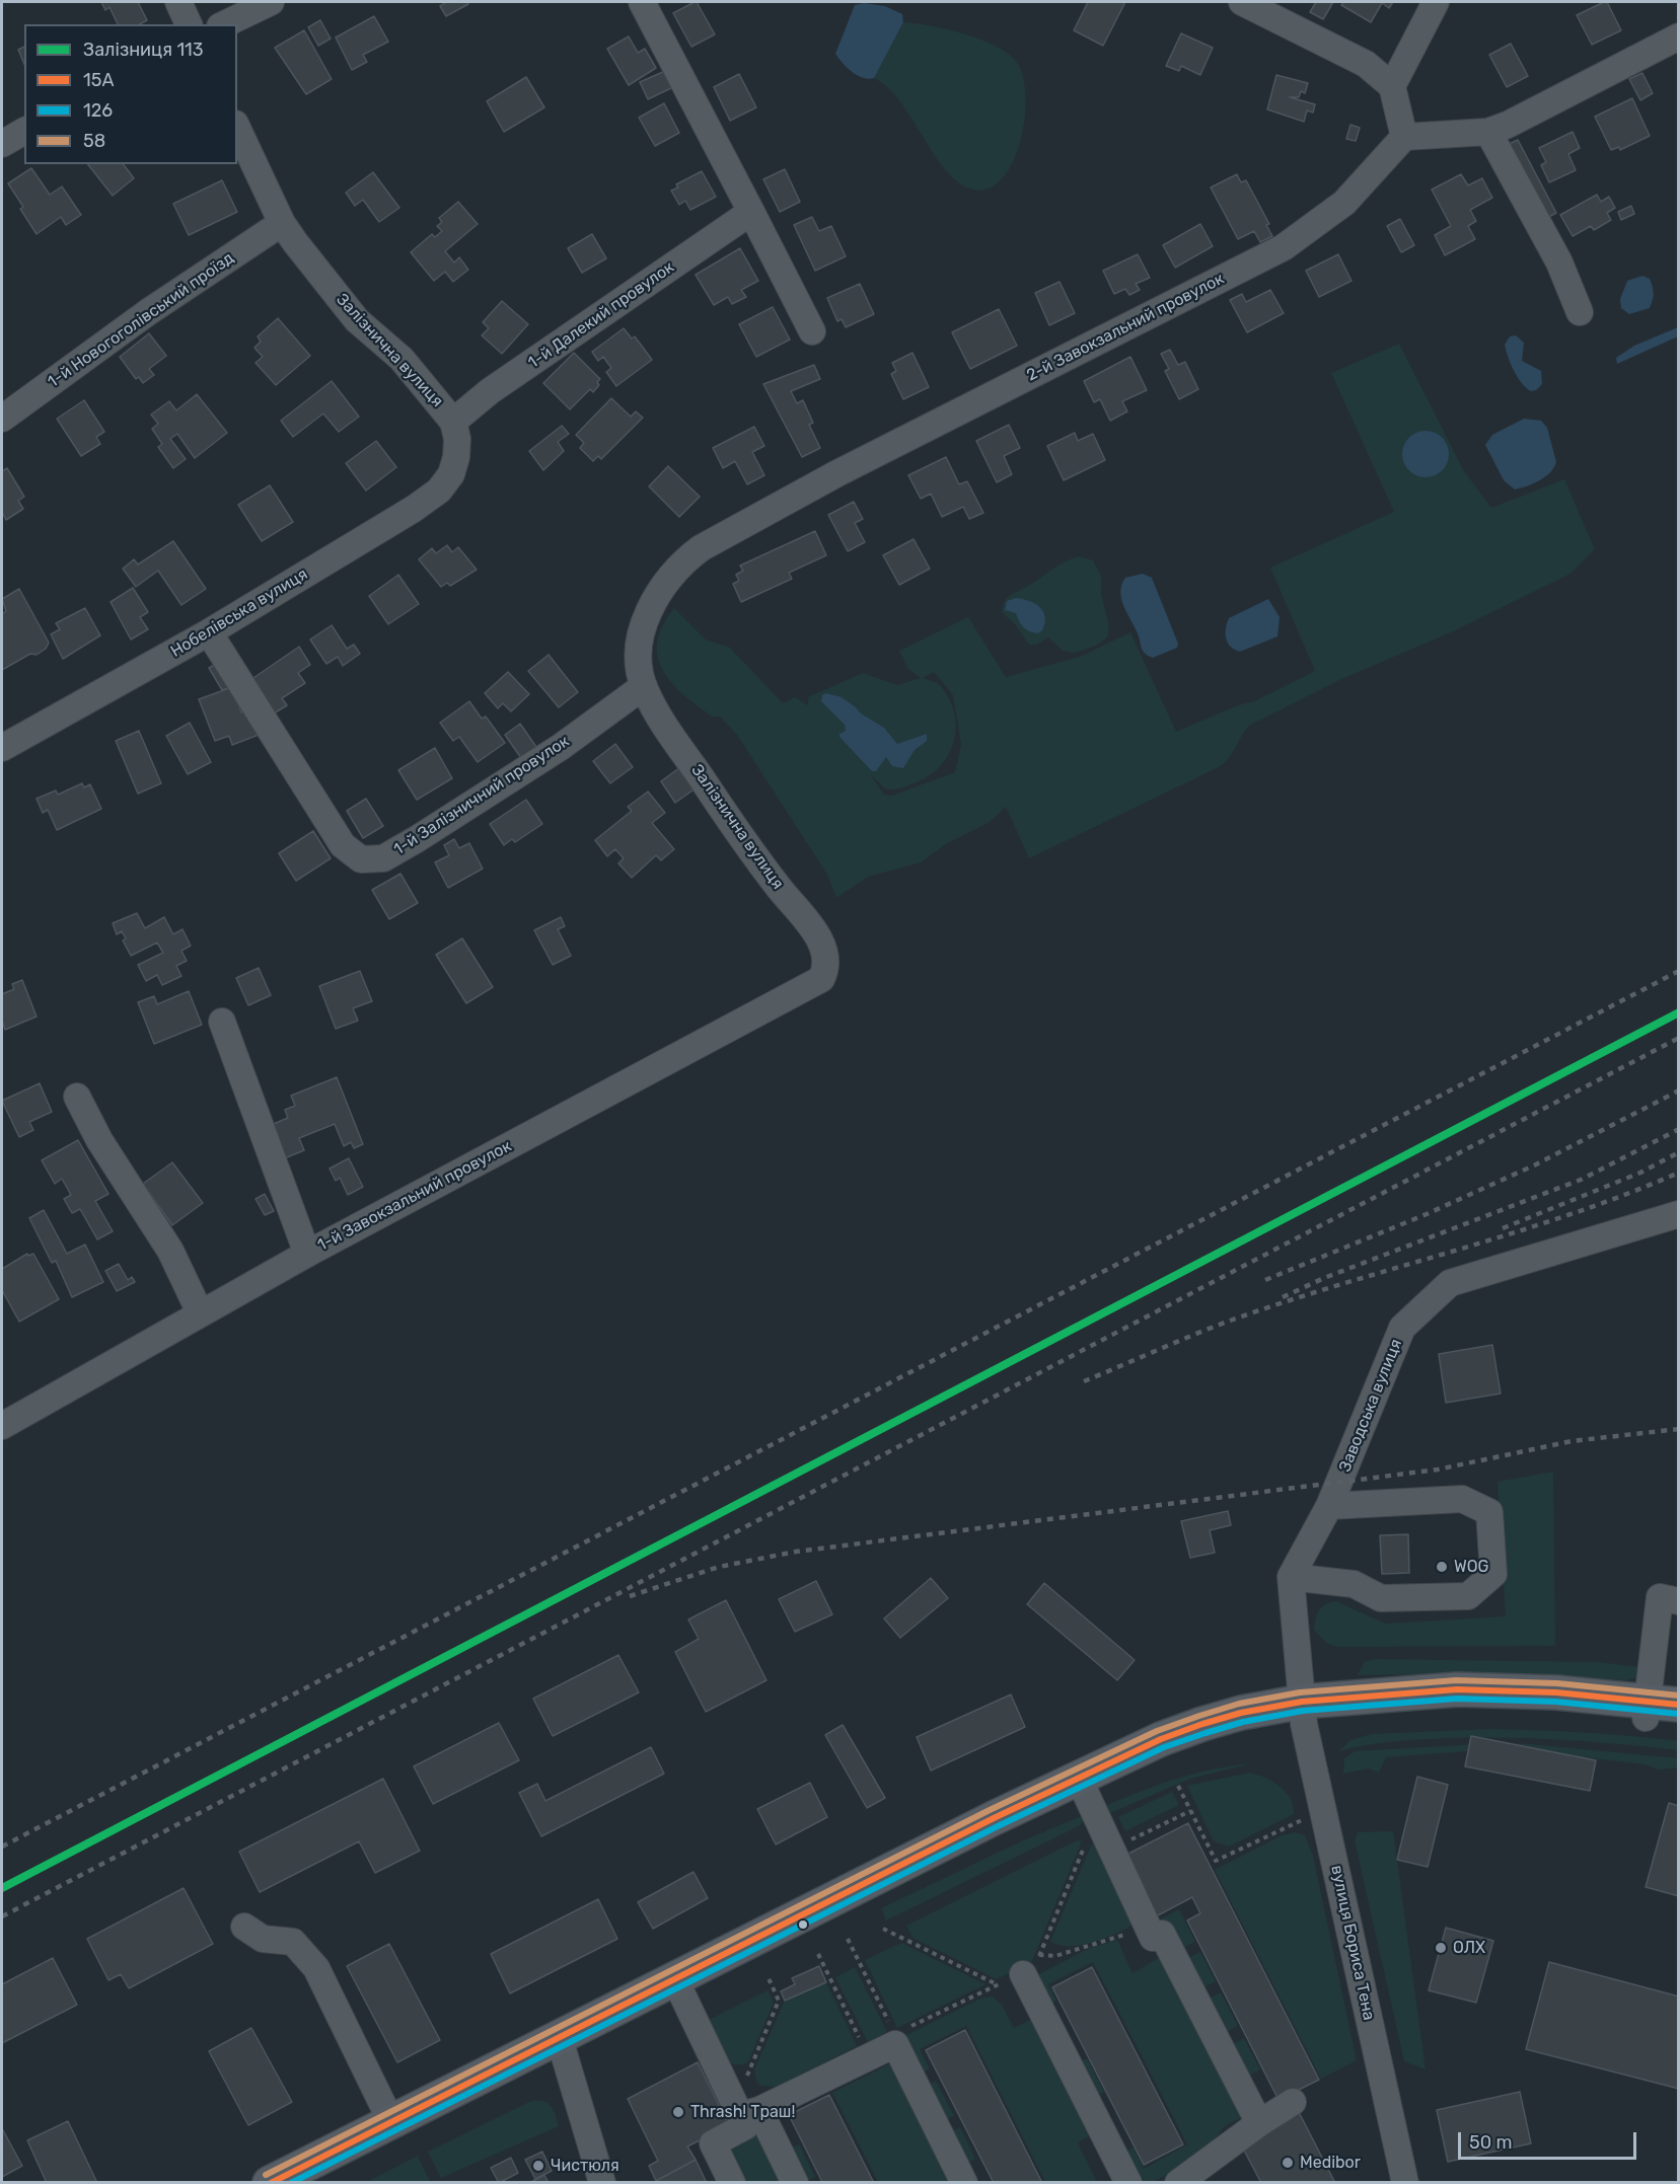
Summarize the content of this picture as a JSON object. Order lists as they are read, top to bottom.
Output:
{
  "streets": {
    "street": [
      "1-й Далекий провулок",
      "1-й Новогоголівський проїзд",
      "2-й Завокзальний провулок",
      "Залізнична вулиця",
      "Нобелівська вулиця",
      "1-й Залізничний провулок",
      "1-й Завокзальний провулок",
      "Заводська вулиця",
      "вулиця Бориса Тена"
    ]
  },
  "crossings": [
    ["1-й Далекий провулок", "Залізнична вулиця"],
    ["1-й Новогоголівський проїзд", "Залізнична вулиця"],
    ["2-й Завокзальний провулок", "Залізнична вулиця"],
    ["2-й Завокзальний провулок", "1-й Залізничний провулок"],
    ["Залізнична вулиця", "Нобелівська вулиця"],
    ["Залізнична вулиця", "1-й Залізничний провулок"],
    ["Залізнична вулиця", "1-й Завокзальний провулок"],
    ["Нобелівська вулиця", "1-й Залізничний провулок"]
  ],
  "places": [
    "WOG",
    "ОЛХ",
    "Thrash! Траш!",
    "Medibor",
    "Чистюля"
  ],
  "lines": [
    "rail line 113",
    "transit line 58",
    "transit line 15A",
    "transit line 126"
  ],
  "legend": [
    "Залізниця 113",
    "15A",
    "126",
    "58"
  ],
  "scale_bar": "50 m"
}
